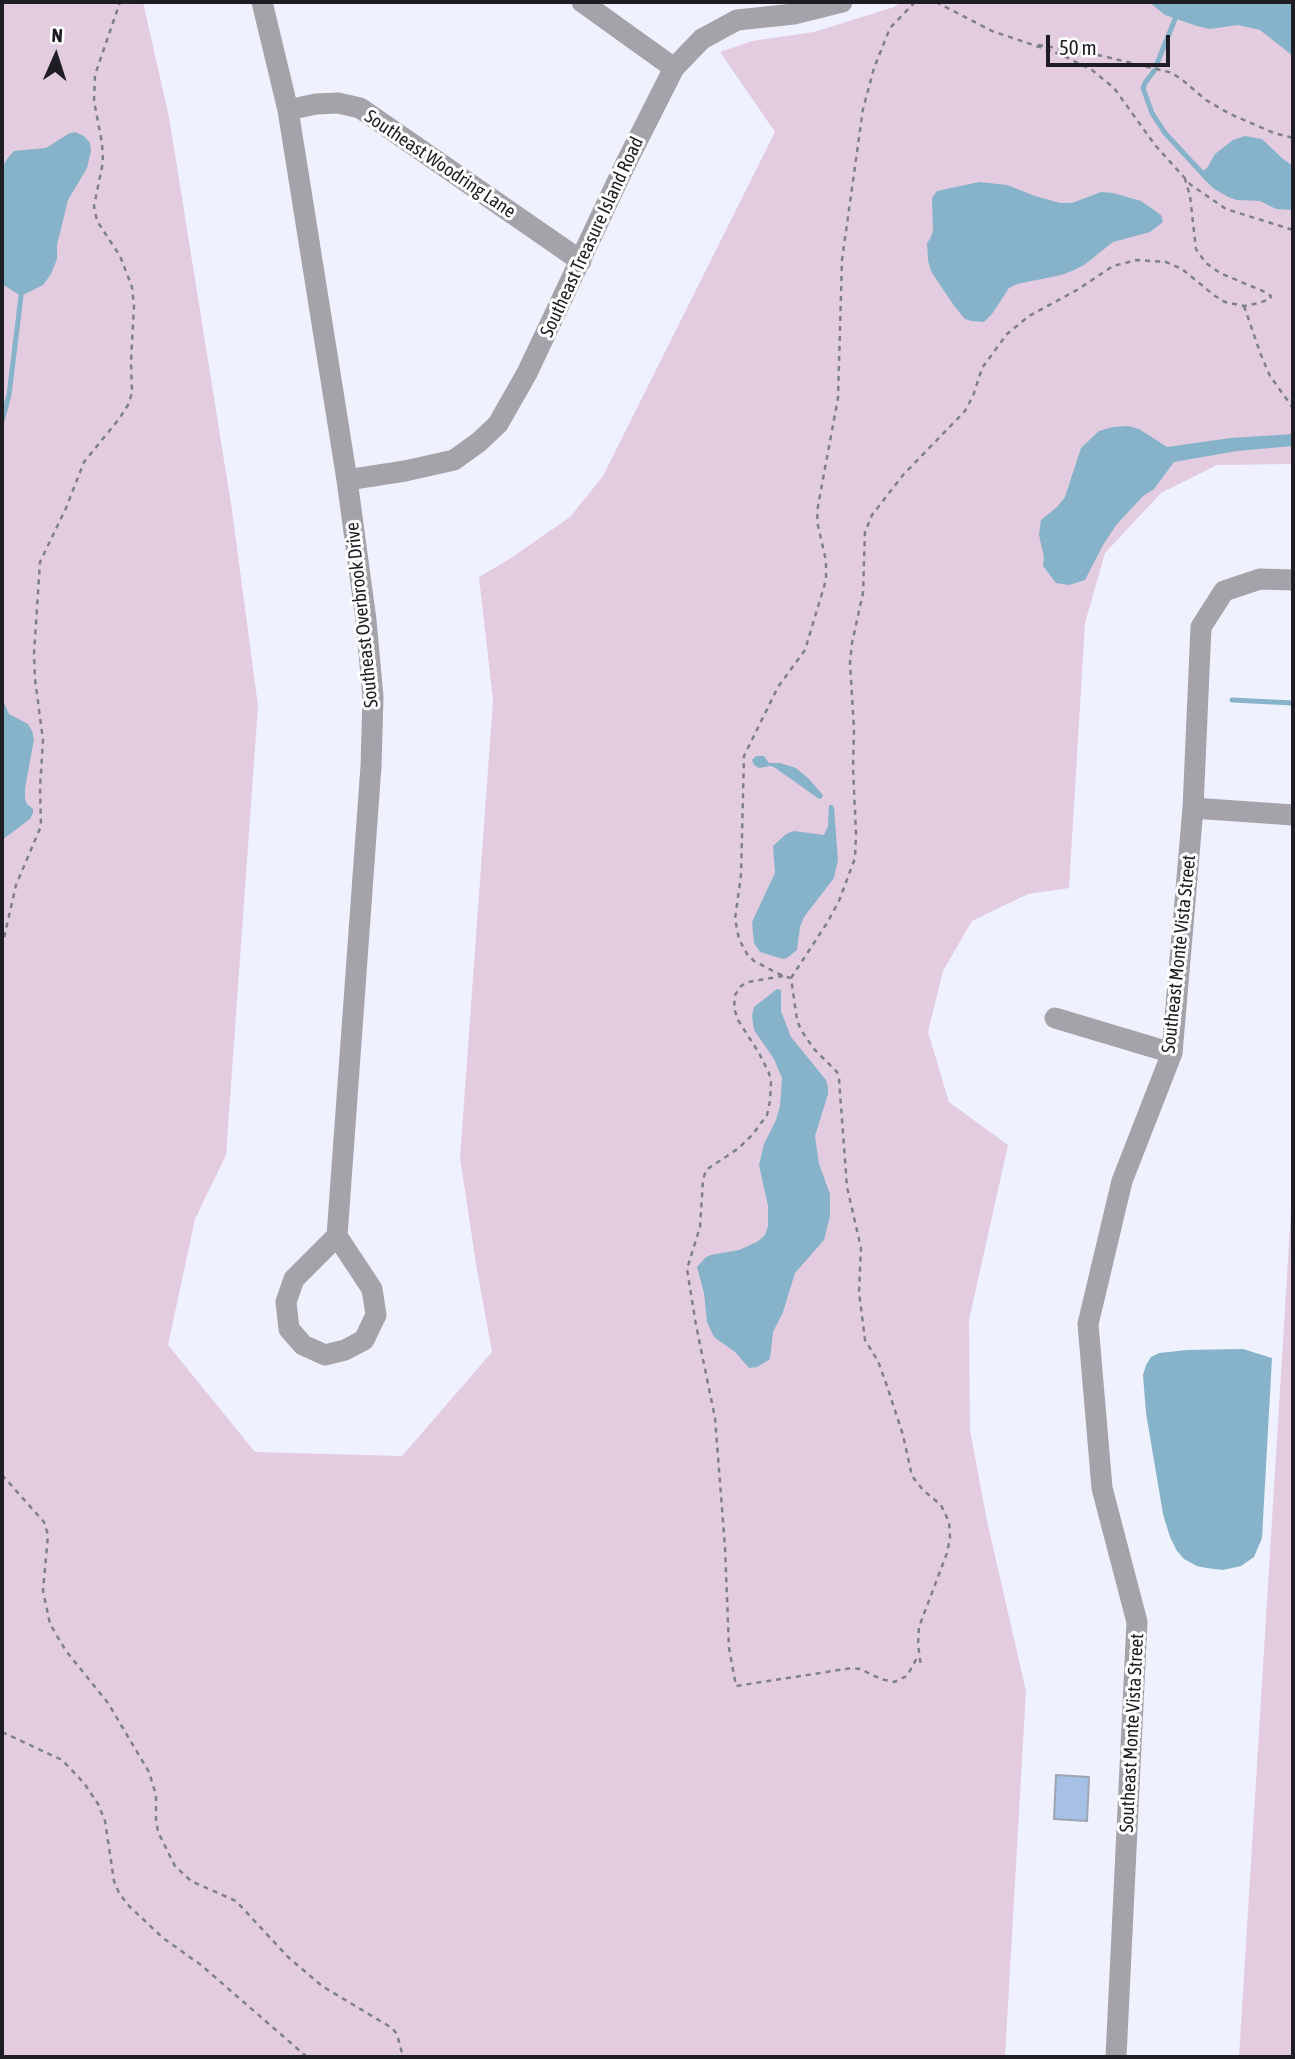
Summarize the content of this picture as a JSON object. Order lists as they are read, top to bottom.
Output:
{
  "streets": {
    "street": [
      "Southeast Woodring Lane",
      "Southeast Treasure Island Road",
      "Southeast Overbrook Drive",
      "Southeast Monte Vista Street"
    ]
  },
  "crossings": [
    ["Southeast Woodring Lane", "Southeast Treasure Island Road"],
    ["Southeast Woodring Lane", "Southeast Overbrook Drive"],
    ["Southeast Treasure Island Road", "Southeast Overbrook Drive"]
  ],
  "scale_bar": "50 m",
  "north": "top"
}
